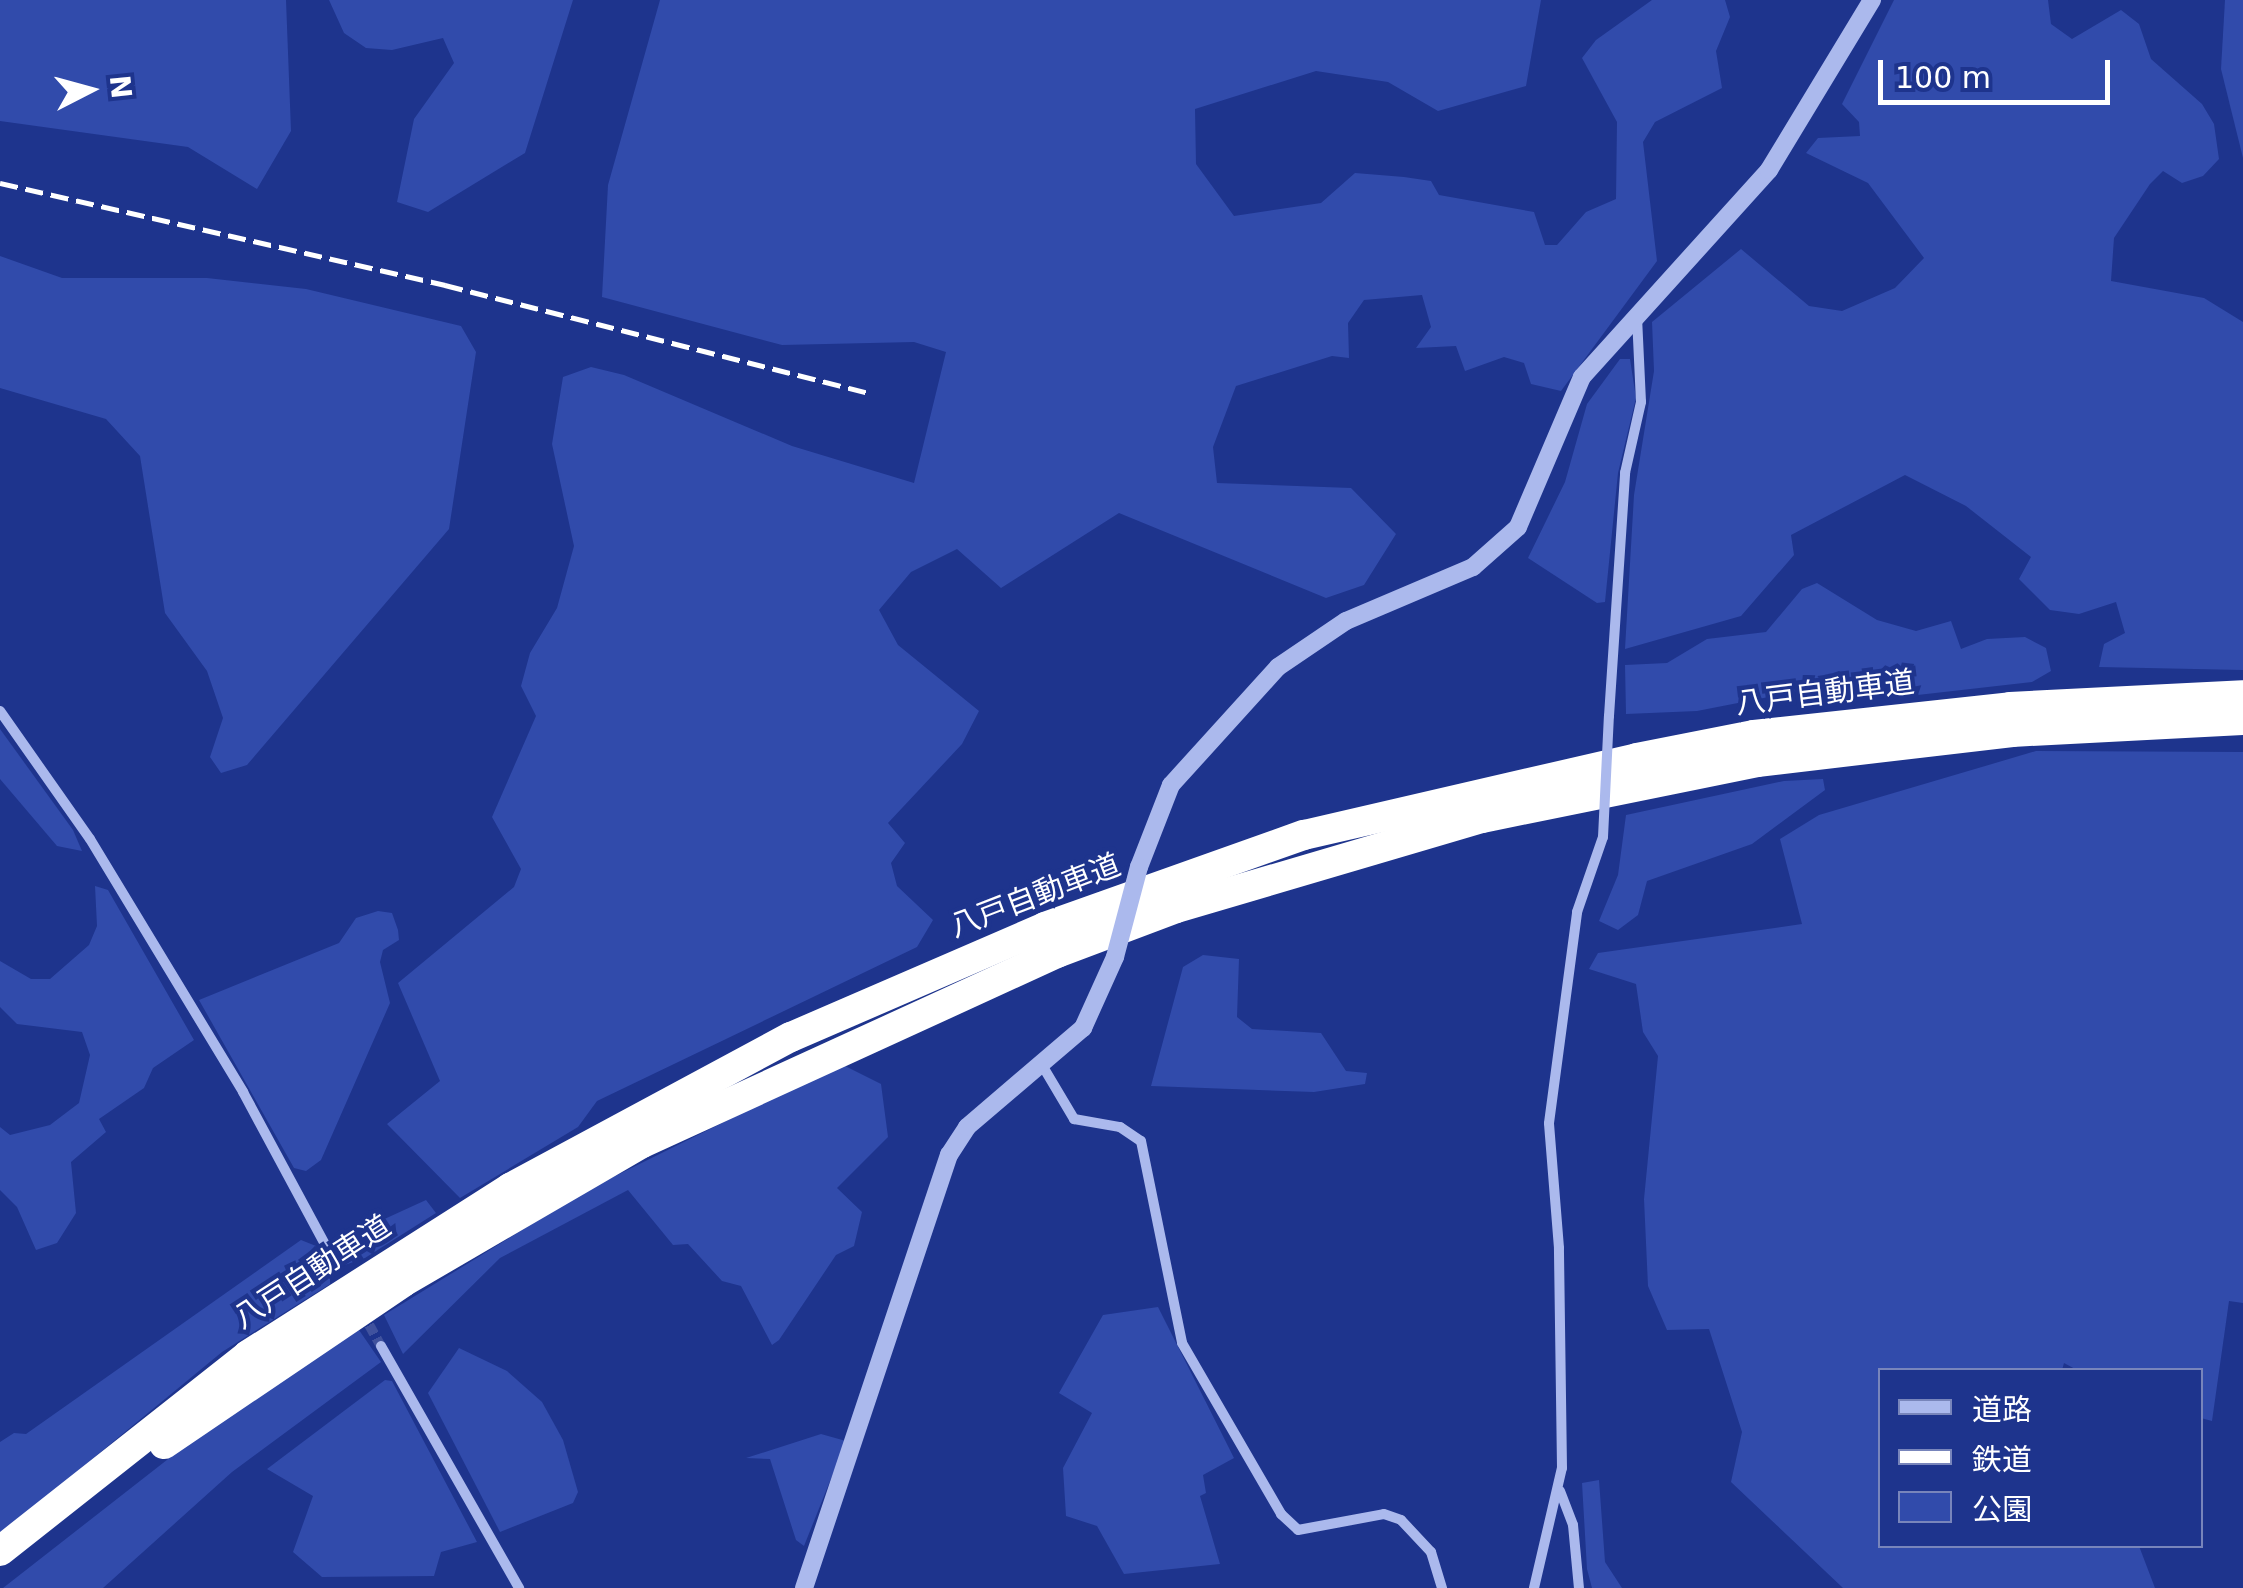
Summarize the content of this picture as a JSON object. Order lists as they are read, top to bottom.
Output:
{
  "streets": {
    "highway": ["八戸自動車道"]
  },
  "legend": ["道路", "鉄道", "公園"],
  "scale_bar": "100 m",
  "north": "right"
}
